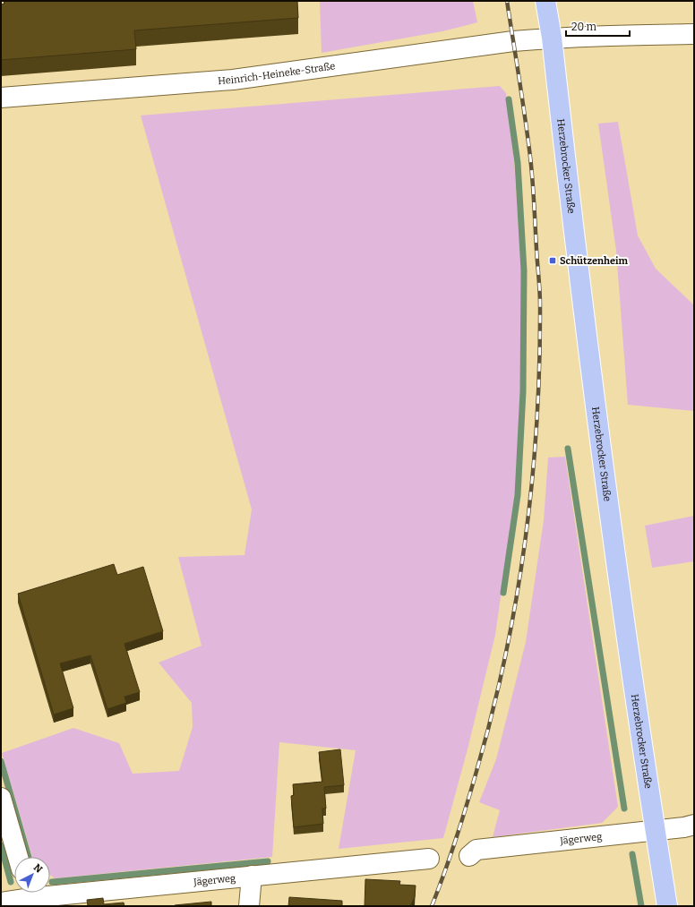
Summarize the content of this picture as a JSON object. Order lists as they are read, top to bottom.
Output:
{
  "streets": {
    "main road": ["Herzebrocker Straße"],
    "street": ["Heinrich-Heineke-Straße", "Jägerweg"]
  },
  "crossings": [
    ["Heinrich-Heineke-Straße", "Herzebrocker Straße"],
    ["Herzebrocker Straße", "Jägerweg"]
  ],
  "places": {
    "transit": ["Schützenheim"]
  },
  "scale_bar": "20 m",
  "north": "top right"
}
